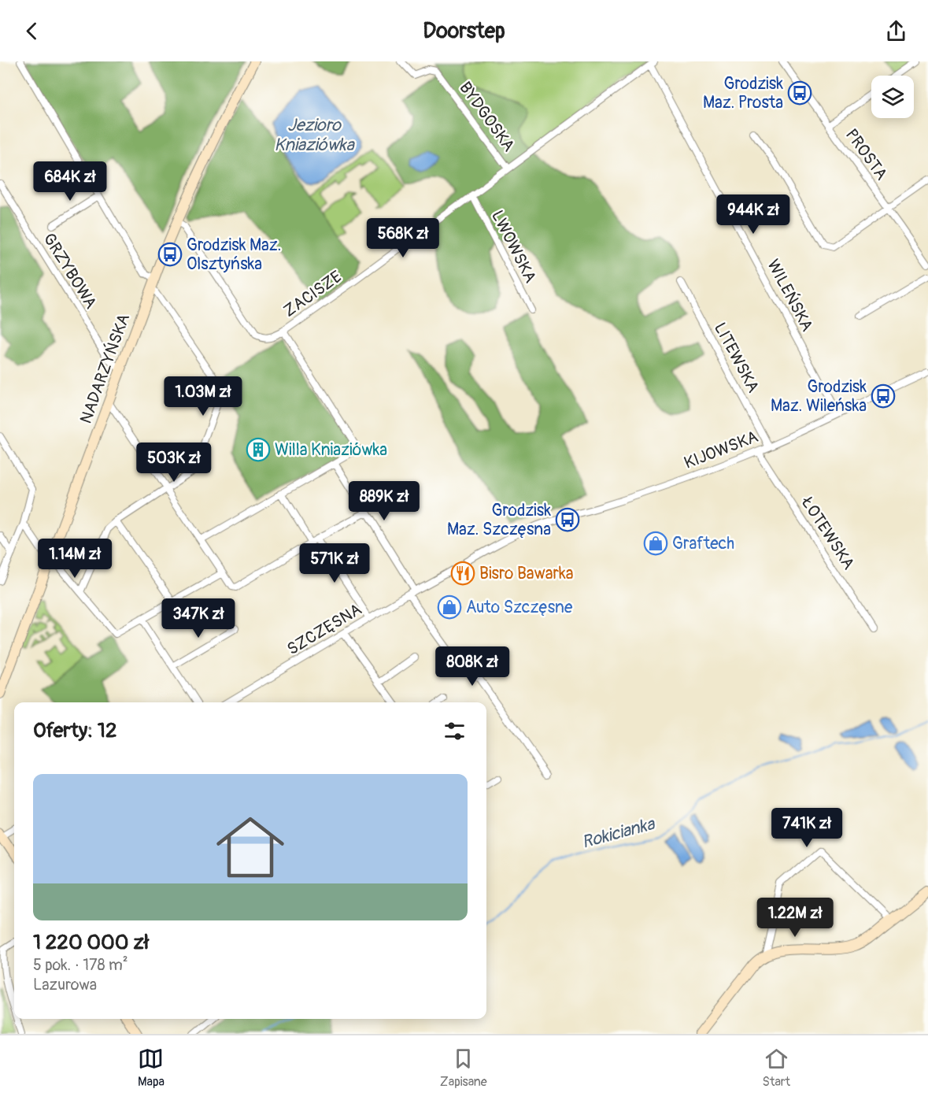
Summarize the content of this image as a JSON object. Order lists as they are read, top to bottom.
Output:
{
  "streets": {
    "street": [
      "BYDGOSKA",
      "PROSTA",
      "LWOWSKA",
      "GRZYBOWA",
      "ZACISZE",
      "WILEŃSKA",
      "LITEWSKA",
      "NADARZYŃSKA",
      "KIJOWSKA",
      "ŁOTEWSKA",
      "SZCZĘSNA"
    ]
  },
  "crossings": [
    ["BYDGOSKA", "ZACISZE"],
    ["LWOWSKA", "ZACISZE"],
    ["GRZYBOWA", "NADARZYŃSKA"],
    ["ZACISZE", "WILEŃSKA"],
    ["ZACISZE", "NADARZYŃSKA"],
    ["WILEŃSKA", "KIJOWSKA"],
    ["LITEWSKA", "KIJOWSKA"],
    ["KIJOWSKA", "ŁOTEWSKA"],
    ["KIJOWSKA", "SZCZĘSNA"]
  ],
  "water": ["Jezioro Kniaziówka", "Rokicianka"],
  "places": {
    "bus stop": [
      "Grodzisk Maz. Prosta",
      "Grodzisk Maz. Olsztyńska",
      "Grodzisk Maz. Wileńska",
      "Grodzisk Maz. Szczęsna"
    ],
    "building": ["Willa Kniaziówka"],
    "shop": ["Graftech", "Auto Szczęsne"],
    "restaurant": ["Bisro Bawarka"]
  },
  "page": {
    "header": "Doorstep",
    "price": [
      "684K zł",
      "944K zł",
      "568K zł",
      "1.03M zł",
      "503K zł",
      "889K zł",
      "1.14M zł",
      "571K zł",
      "347K zł",
      "808K zł",
      "741K zł",
      "1.22M zł"
    ],
    "heading": "Oferty: 12",
    "list": [
      {
        "name": "1 220 000 zł",
        "note": "5 pok. · 178 m² · Lazurowa"
      }
    ],
    "tabs": ["Mapa", "Zapisane", "Start"]
  }
}
